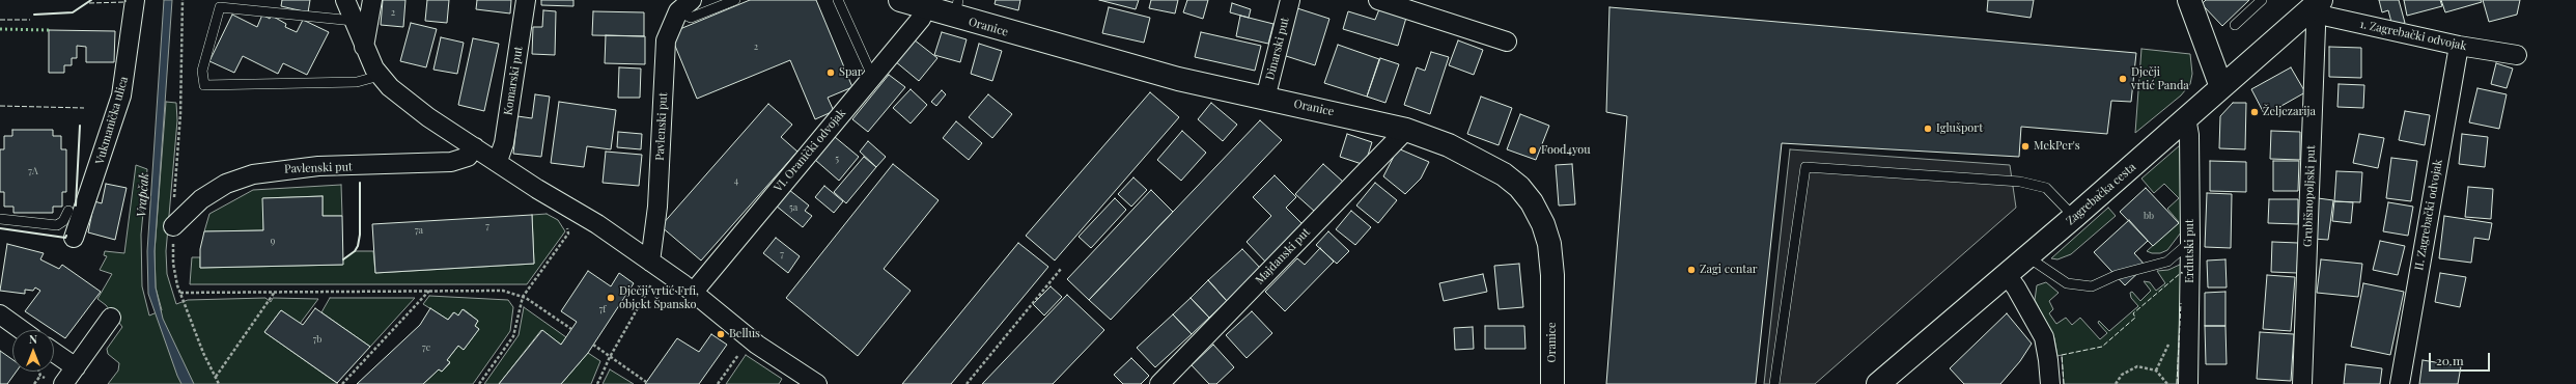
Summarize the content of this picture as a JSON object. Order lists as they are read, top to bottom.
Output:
{
  "streets": {
    "main road": ["Oranice", "Zagrebačka cesta"],
    "street": [
      "1. Zagrebački odvojak",
      "Dinarski put",
      "Komarski put",
      "Vukmanička ulica",
      "Pavlenski put",
      "VI. Oranički odvojak",
      "Grubišnopoljski put",
      "II. Zagrebački odvojak",
      "Erdutski put",
      "Majdanski put"
    ]
  },
  "crossings": [
    ["Oranice", "Dinarski put"],
    ["Oranice", "VI. Oranički odvojak"],
    ["Oranice", "Majdanski put"],
    ["1. Zagrebački odvojak", "Zagrebačka cesta"],
    ["1. Zagrebački odvojak", "Grubišnopoljski put"],
    ["1. Zagrebački odvojak", "II. Zagrebački odvojak"],
    ["Zagrebačka cesta", "Grubišnopoljski put"],
    ["Zagrebačka cesta", "Erdutski put"]
  ],
  "water": ["Vrapčak"],
  "places": [
    "Spar",
    "Dječji vrtić Panda",
    "Željezarija",
    "Iglušport",
    "MekPer's",
    "Food4you",
    "Zagi centar",
    "Dječji vrtić Frfi, objekt Špansko",
    "Bellus"
  ],
  "house_numbers": [
    "2",
    "2",
    "5",
    "7A",
    "4",
    "5a",
    "bb",
    "7",
    "7a",
    "9",
    "7",
    "7f",
    "7b",
    "7c"
  ],
  "scale_bar": "20 m",
  "north": "top"
}
